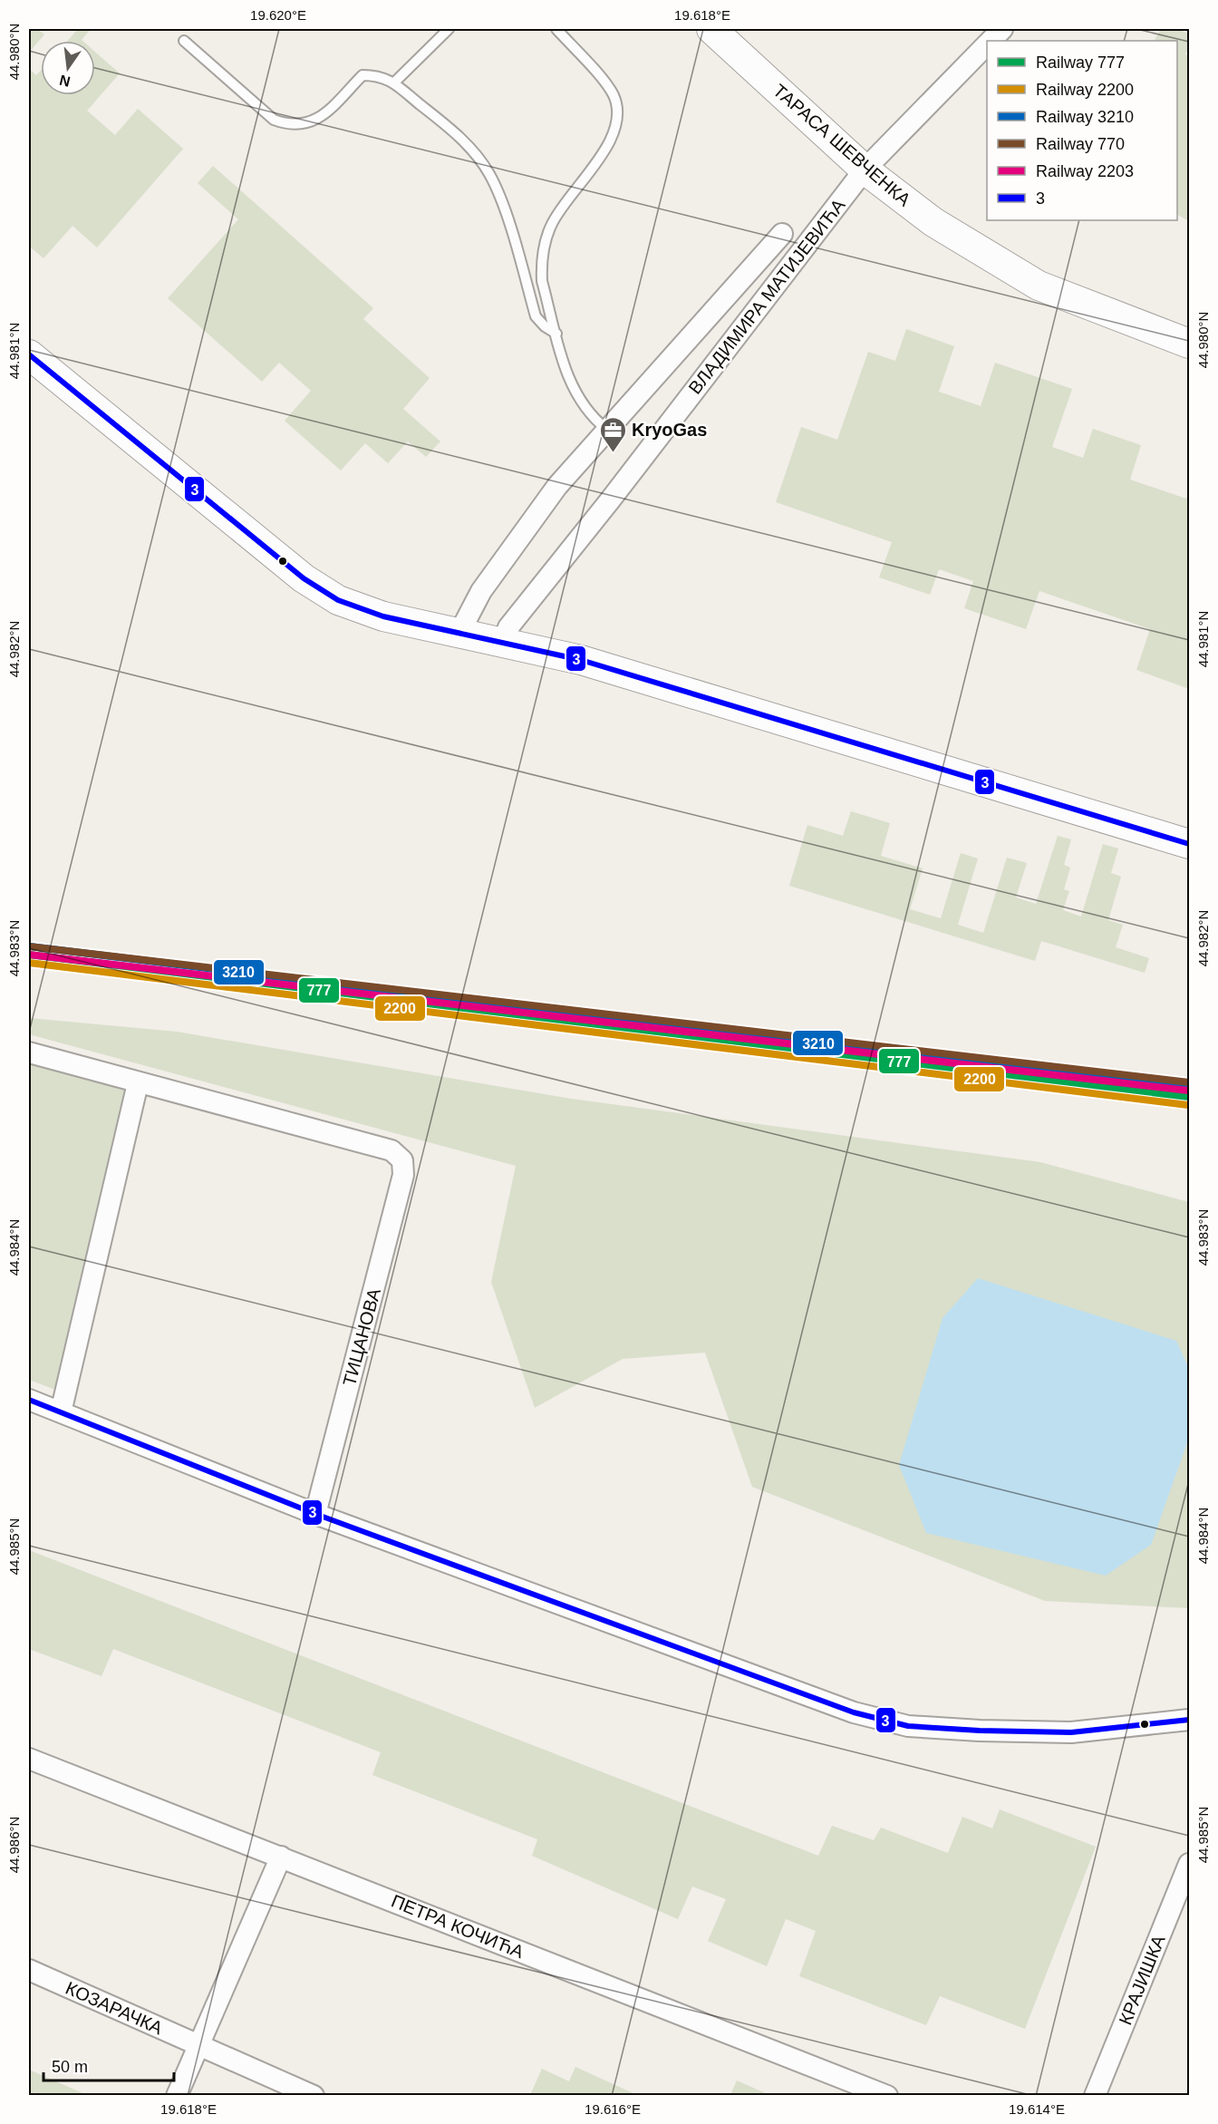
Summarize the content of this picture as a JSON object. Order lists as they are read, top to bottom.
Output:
{
  "streets": {
    "street": [
      "ТАРАСА ШЕВЧЕНКА",
      "ВЛАДИМИРА МАТИЈЕВИЋА",
      "ТИЦАНОВА",
      "ПЕТРА КОЧИЋА",
      "КРАЈИШКА",
      "КОЗАРАЧКА"
    ]
  },
  "crossings": [
    ["ТАРАСА ШЕВЧЕНКА", "ВЛАДИМИРА МАТИЈЕВИЋА"]
  ],
  "places": {
    "office": ["KryoGas"]
  },
  "lines": [
    "transit line 3",
    "rail line 3210",
    "rail line 770",
    "rail line 777",
    "rail line 2203",
    "rail line 2200"
  ],
  "legend": [
    "Railway 777",
    "Railway 2200",
    "Railway 3210",
    "Railway 770",
    "Railway 2203",
    "3"
  ],
  "scale_bar": "50 m",
  "north": "bottom",
  "coordinates": [
    "19.620°E",
    "19.618°E",
    "44.980°N",
    "44.981°N",
    "44.982°N",
    "44.983°N",
    "44.984°N",
    "44.985°N",
    "44.986°N",
    "19.616°E",
    "19.614°E"
  ]
}
